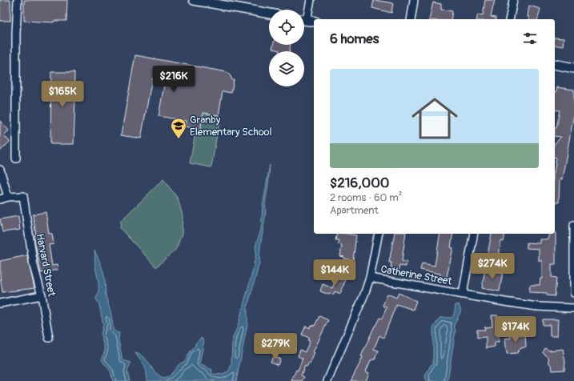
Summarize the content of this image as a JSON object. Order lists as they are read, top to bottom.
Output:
{
  "streets": {
    "street": ["Harvard Street", "Catherine Street"]
  },
  "places": {
    "school or university": ["Granby Elementary School"]
  },
  "page": {
    "heading": "6 homes",
    "list": [
      {
        "name": "$216,000",
        "note": "2 rooms · 60 m² · Apartment"
      }
    ],
    "price": [
      "$216K",
      "$165K",
      "$274K",
      "$144K",
      "$174K",
      "$279K"
    ]
  }
}
